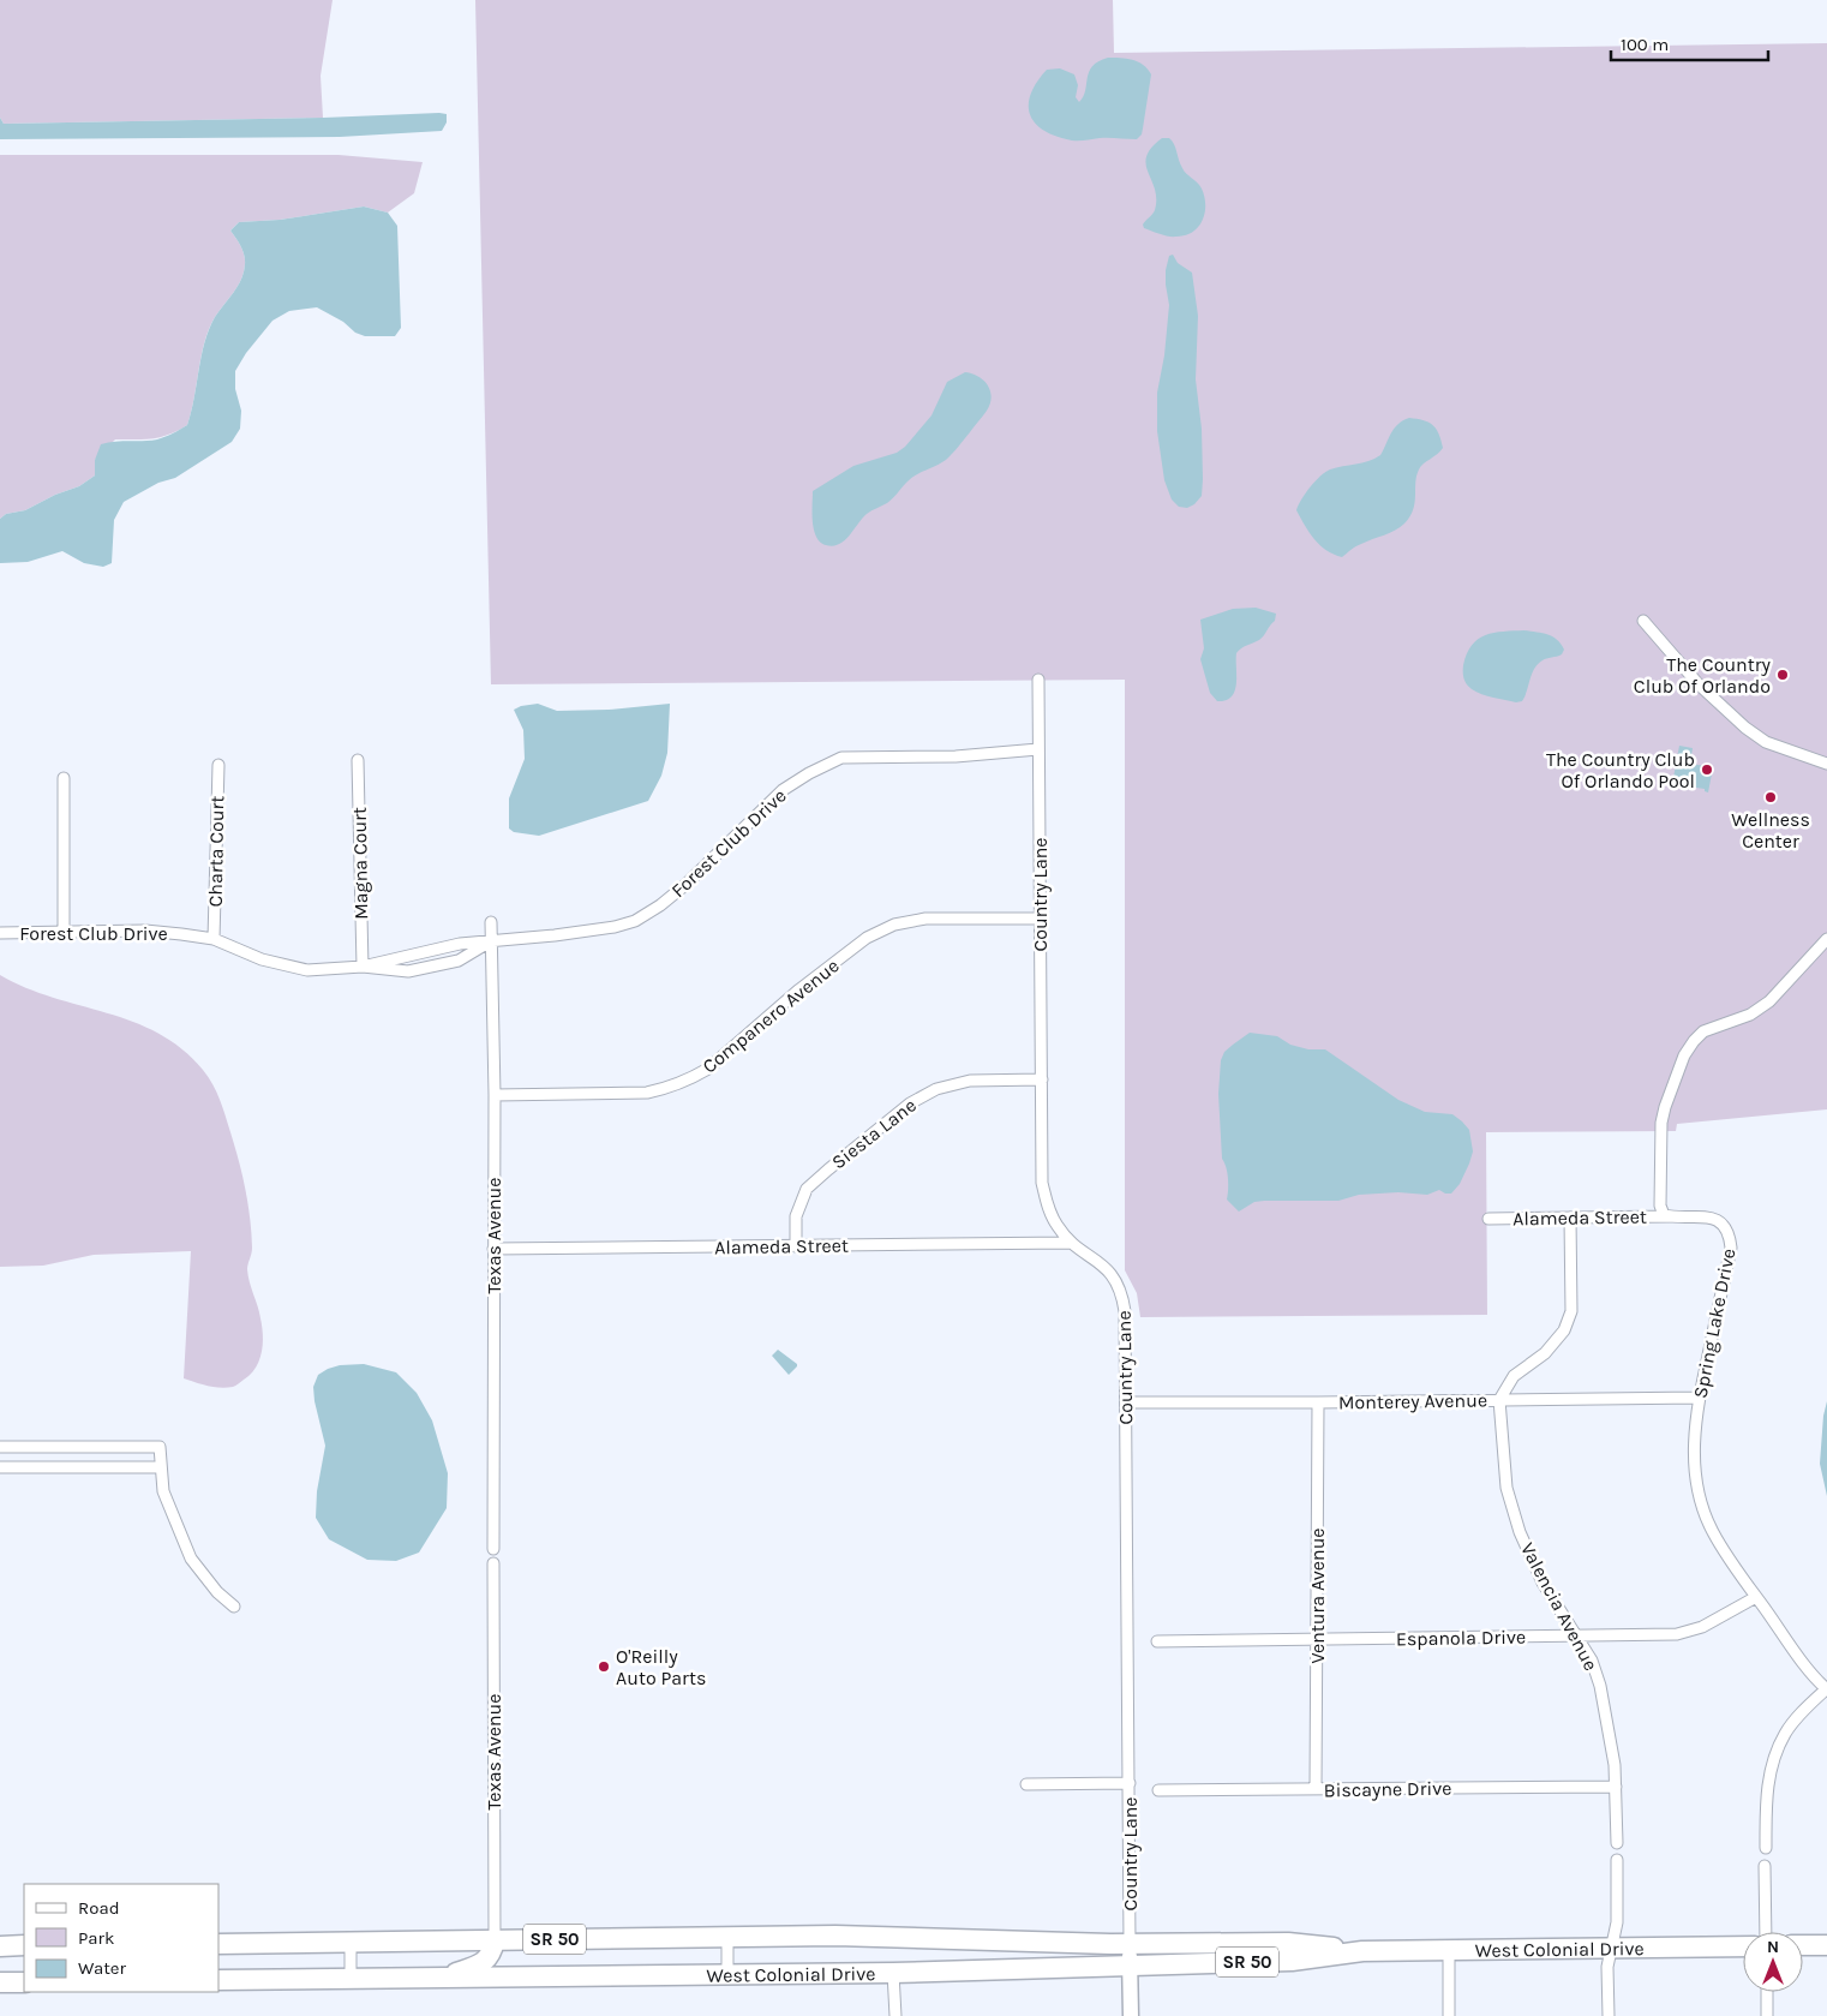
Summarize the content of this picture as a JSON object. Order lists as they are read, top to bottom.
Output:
{
  "streets": {
    "highway": ["SR 50", "West Colonial Drive"],
    "street": [
      "Forest Club Drive",
      "Charta Court",
      "Magna Court",
      "Country Lane",
      "Companero Avenue",
      "Siesta Lane",
      "Alameda Street",
      "Texas Avenue",
      "Spring Lake Drive",
      "Monterey Avenue",
      "Ventura Avenue",
      "Valencia Avenue",
      "Espanola Drive",
      "Biscayne Drive"
    ]
  },
  "crossings": [
    ["Forest Club Drive", "Charta Court"],
    ["Forest Club Drive", "Magna Court"],
    ["Forest Club Drive", "Country Lane"],
    ["Forest Club Drive", "Texas Avenue"],
    ["Country Lane", "Companero Avenue"],
    ["Country Lane", "Siesta Lane"],
    ["Country Lane", "Alameda Street"],
    ["Country Lane", "Monterey Avenue"],
    ["Country Lane", "West Colonial Drive"],
    ["Companero Avenue", "Texas Avenue"],
    ["Siesta Lane", "Alameda Street"],
    ["Alameda Street", "Texas Avenue"],
    ["Alameda Street", "Spring Lake Drive"],
    ["Texas Avenue", "West Colonial Drive"],
    ["Spring Lake Drive", "Monterey Avenue"],
    ["Spring Lake Drive", "Espanola Drive"],
    ["Monterey Avenue", "Ventura Avenue"],
    ["Monterey Avenue", "Valencia Avenue"],
    ["Ventura Avenue", "Espanola Drive"],
    ["Ventura Avenue", "Biscayne Drive"],
    ["Valencia Avenue", "Espanola Drive"],
    ["Valencia Avenue", "Biscayne Drive"]
  ],
  "places": [
    "The Country Club Of Orlando",
    "The Country Club Of Orlando Pool",
    "Wellness Center",
    "O'Reilly Auto Parts"
  ],
  "legend": ["Road", "Park", "Water"],
  "scale_bar": "100 m",
  "north": "top"
}
